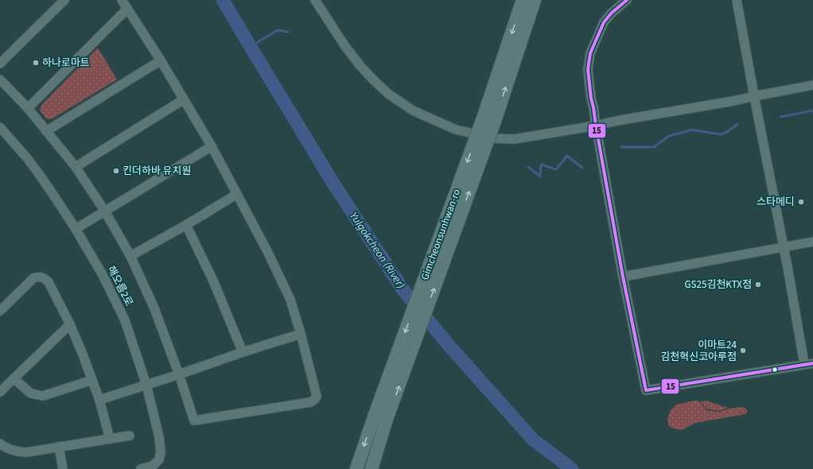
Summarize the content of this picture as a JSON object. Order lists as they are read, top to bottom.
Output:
{
  "streets": {
    "highway": ["Gimcheonsunhwan-ro"],
    "street": ["해오름2로"]
  },
  "water": ["Yulgokcheon (River)"],
  "places": [
    "하나로마트",
    "킨더하바 유치원",
    "스타메디",
    "GS25김천KTX점",
    "이마트24 김천혁신코아루점"
  ],
  "lines": ["transit line 15"]
}
